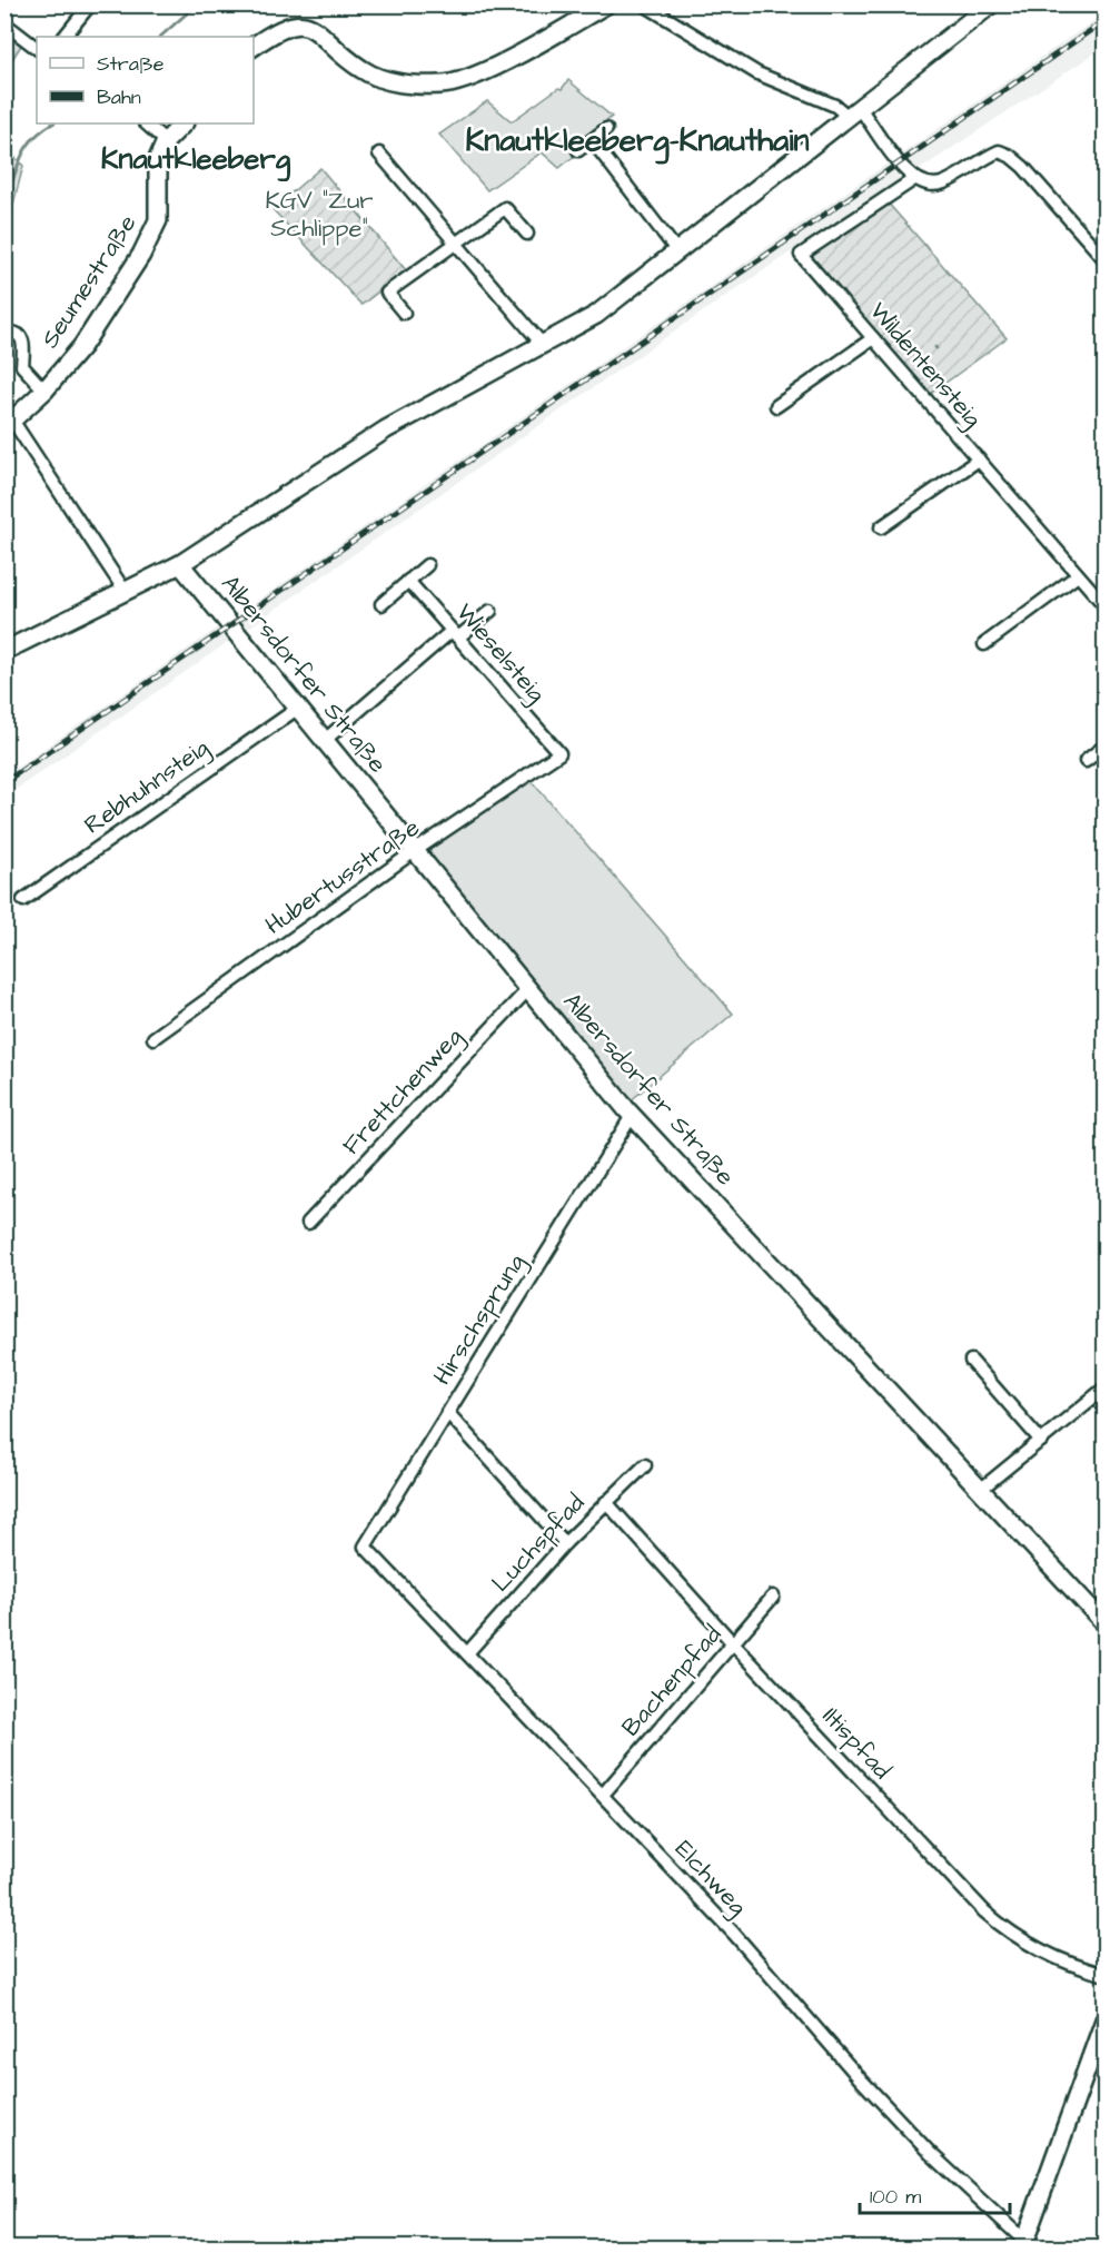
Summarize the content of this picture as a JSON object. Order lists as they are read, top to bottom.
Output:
{
  "streets": {
    "street": [
      "Seumestraße",
      "Wildentensteig",
      "Wieselsteig",
      "Albersdorfer Straße",
      "Rebhuhnsteig",
      "Hubertusstraße",
      "Frettchenweg",
      "Hirschsprung",
      "Luchspfad",
      "Bachenpfad",
      "Iltispfad",
      "Elchweg"
    ]
  },
  "crossings": [
    ["Wieselsteig", "Hubertusstraße"],
    ["Albersdorfer Straße", "Rebhuhnsteig"],
    ["Albersdorfer Straße", "Hubertusstraße"],
    ["Albersdorfer Straße", "Frettchenweg"],
    ["Albersdorfer Straße", "Hirschsprung"],
    ["Hirschsprung", "Elchweg"],
    ["Luchspfad", "Iltispfad"],
    ["Luchspfad", "Elchweg"],
    ["Bachenpfad", "Iltispfad"],
    ["Bachenpfad", "Elchweg"]
  ],
  "districts": ["Knautkleeberg-Knauthain", "Knautkleeberg"],
  "parks": ["KGV \"Zur Schlippe\""],
  "legend": ["Straße", "Bahn"],
  "scale_bar": "100 m"
}
